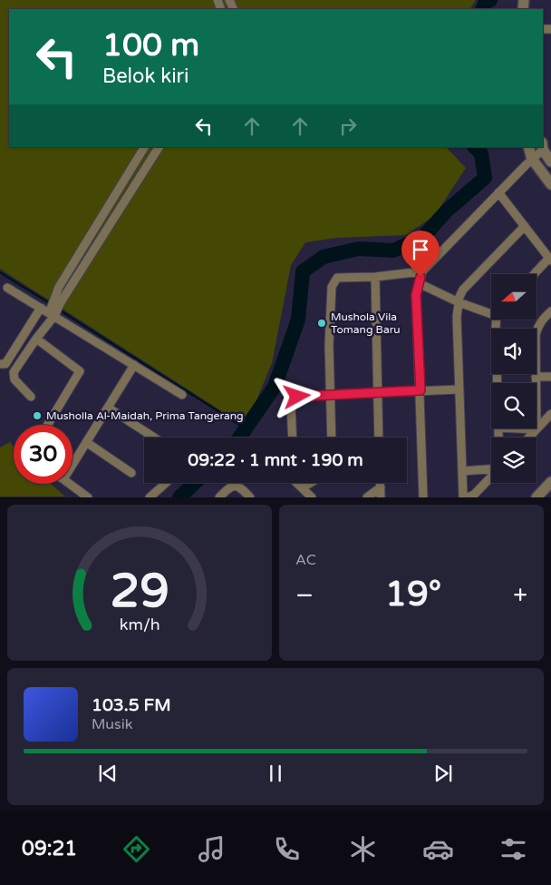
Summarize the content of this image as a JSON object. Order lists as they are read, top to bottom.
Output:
{
  "places": ["Mushola Vila Tomang Baru", "Musholla Al-Maidah, Prima Tangerang"],
  "north": "left",
  "page": {
    "turn": ["100 m", "Belok kiri"],
    "limit": "30",
    "trip": "09:22 · 1 mnt · 190 m",
    "tile": "AC",
    "heat": ["−", "19°", "+"],
    "song": ["103.5 FM", "Musik"],
    "tabs": "09:21",
    "gauge": ["29", "km/h"]
  }
}
